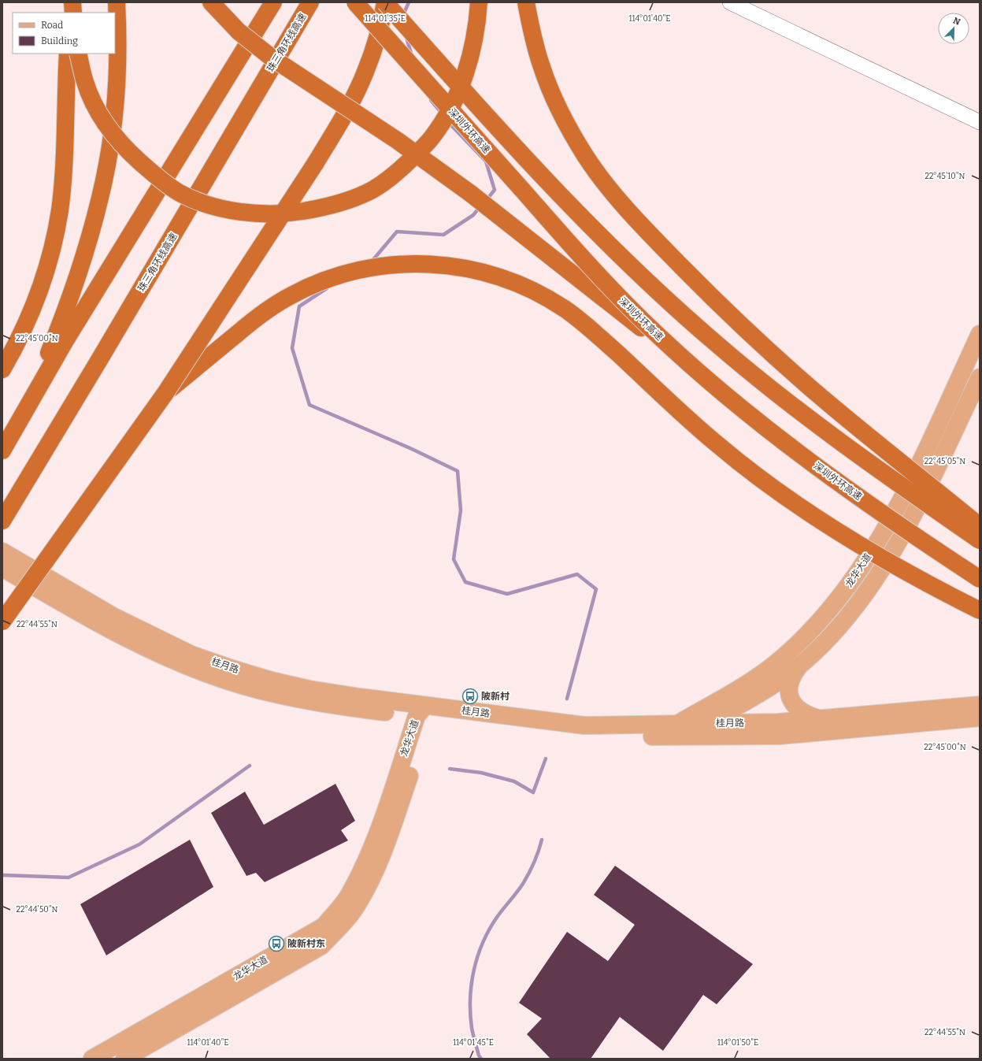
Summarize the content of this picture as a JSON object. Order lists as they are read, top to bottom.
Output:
{
  "streets": {
    "highway": ["珠三角环线高速", "深圳外环高速"],
    "main road": ["龙华大道", "桂月路"]
  },
  "crossings": [
    ["龙华大道", "桂月路"]
  ],
  "places": {
    "bus stop": ["陂新村", "陂新村东"]
  },
  "legend": ["Road", "Building"],
  "north": "top right",
  "coordinates": [
    "114°01'35\"E",
    "114°01'40\"E",
    "22°45'10\"N",
    "22°45'00\"N",
    "22°45'05\"N",
    "22°44'55\"N",
    "22°44'50\"N",
    "114°01'45\"E",
    "114°01'50\"E"
  ]
}
